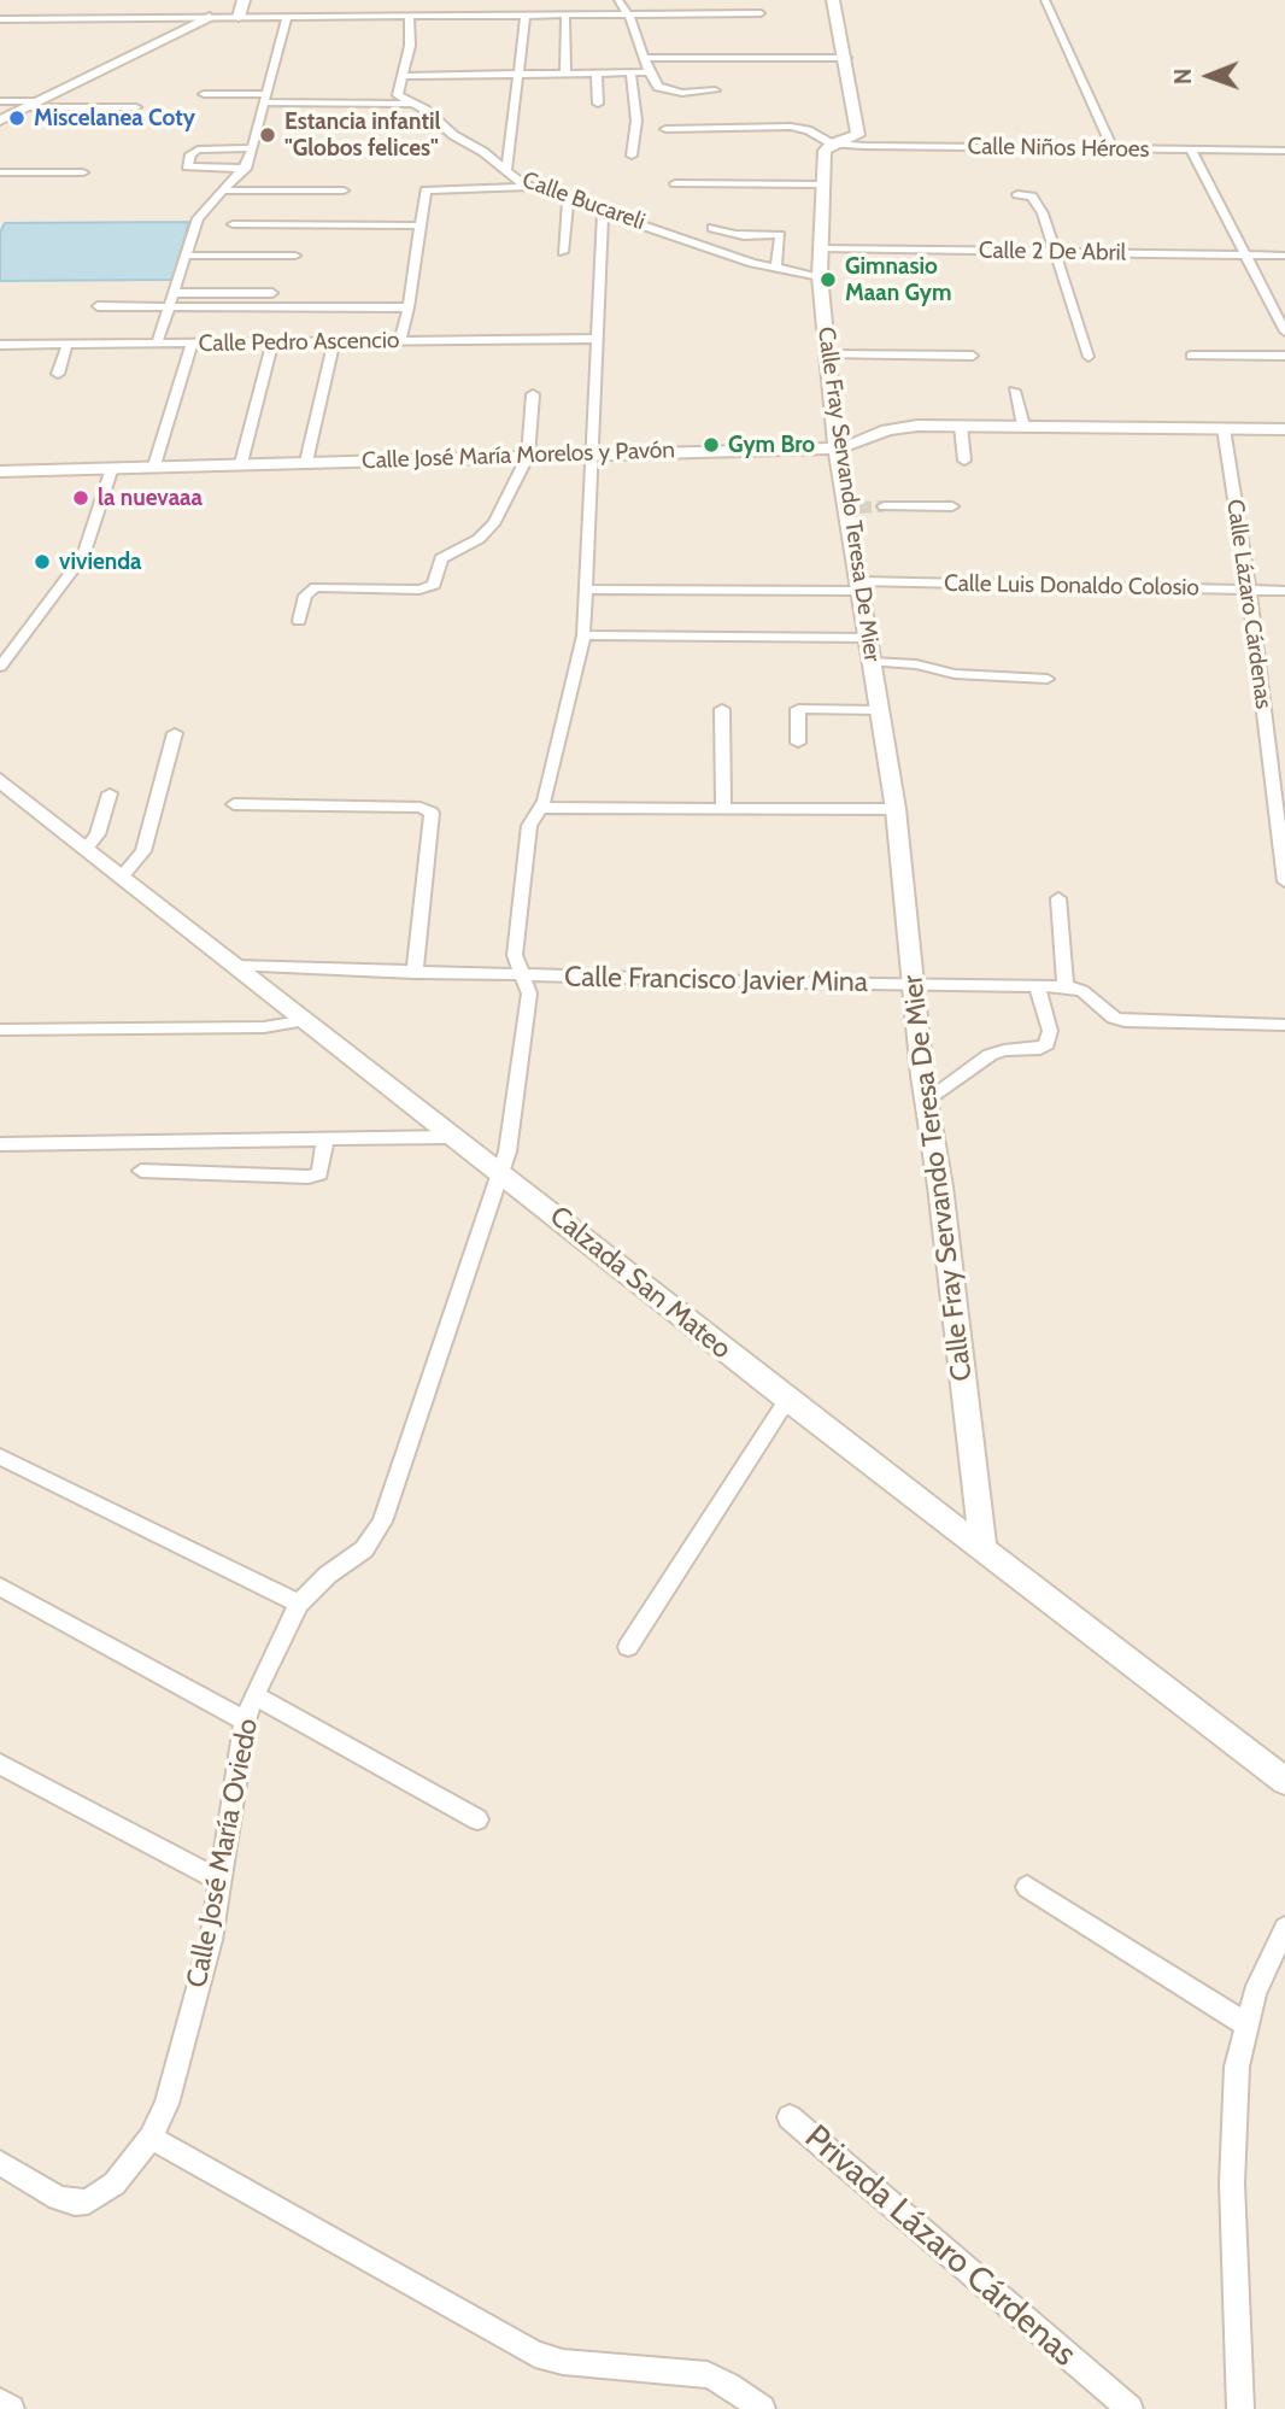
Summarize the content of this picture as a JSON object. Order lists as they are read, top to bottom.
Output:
{
  "streets": {
    "main road": ["Calle José María Morelos y Pavón", "Calle Fray Servando Teresa De Mier", "Calzada San Mateo"],
    "street": [
      "Calle Niños Héroes",
      "Calle Bucareli",
      "Calle 2 De Abril",
      "Calle Pedro Ascencio",
      "Calle Luis Donaldo Colosio",
      "Calle Lázaro Cárdenas",
      "Calle Francisco Javier Mina",
      "Calle José María Oviedo",
      "Privada Lázaro Cárdenas"
    ]
  },
  "crossings": [
    ["Calle Niños Héroes", "Calle Fray Servando Teresa De Mier"],
    ["Calle Bucareli", "Calle Fray Servando Teresa De Mier"],
    ["Calle Bucareli", "Calle José María Oviedo"],
    ["Calle 2 De Abril", "Calle Fray Servando Teresa De Mier"],
    ["Calle Pedro Ascencio", "Calle José María Oviedo"],
    ["Calle José María Morelos y Pavón", "Calle Fray Servando Teresa De Mier"],
    ["Calle José María Morelos y Pavón", "Calle Lázaro Cárdenas"],
    ["Calle José María Morelos y Pavón", "Calle José María Oviedo"],
    ["Calle Fray Servando Teresa De Mier", "Calle Luis Donaldo Colosio"],
    ["Calle Fray Servando Teresa De Mier", "Calle Francisco Javier Mina"],
    ["Calle Fray Servando Teresa De Mier", "Calzada San Mateo"],
    ["Calle Luis Donaldo Colosio", "Calle Lázaro Cárdenas"],
    ["Calle Luis Donaldo Colosio", "Calle José María Oviedo"],
    ["Calle Francisco Javier Mina", "Calzada San Mateo"],
    ["Calle Francisco Javier Mina", "Calle José María Oviedo"],
    ["Calzada San Mateo", "Calle José María Oviedo"]
  ],
  "places": [
    "Miscelanea Coty",
    "Estancia infantil \"Globos felices\"",
    "Gimnasio Maan Gym",
    "Gym Bro",
    "la nuevaaa",
    "vivienda"
  ],
  "north": "left"
}
